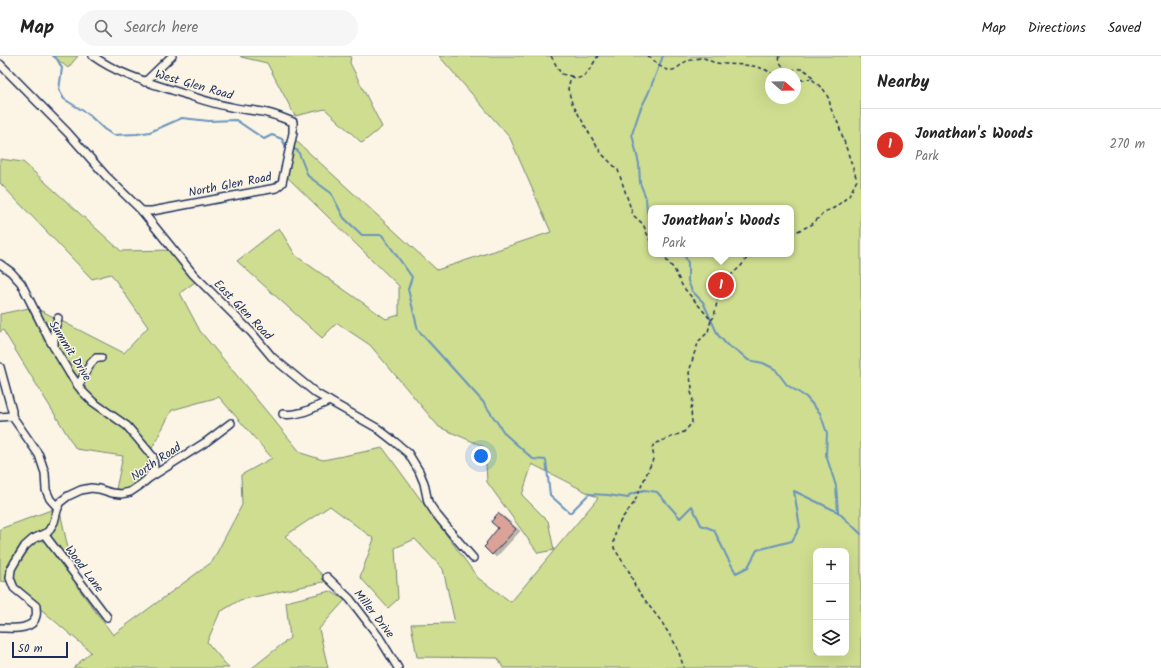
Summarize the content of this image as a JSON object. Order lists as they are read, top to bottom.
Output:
{
  "streets": {
    "street": [
      "West Glen Road",
      "North Glen Road",
      "East Glen Road",
      "Summit Drive",
      "North Road",
      "Wood Lane",
      "Miller Drive"
    ]
  },
  "crossings": [
    ["West Glen Road", "North Glen Road"],
    ["North Glen Road", "East Glen Road"],
    ["Summit Drive", "North Road"],
    ["North Road", "Wood Lane"]
  ],
  "scale_bar": "50 m",
  "north": "right",
  "page": {
    "header": "Map",
    "search": "Search here",
    "nav": ["Map", "Directions", "Saved"],
    "heading": "Nearby",
    "list": [
      {
        "mark": "1",
        "name": "Jonathan's Woods",
        "note": "Park",
        "value": "270 m"
      }
    ],
    "popup": ["Jonathan's Woods", "Park"],
    "pins": "1",
    "map_buttons": ["+", "−"],
    "scale": "50 m"
  }
}
